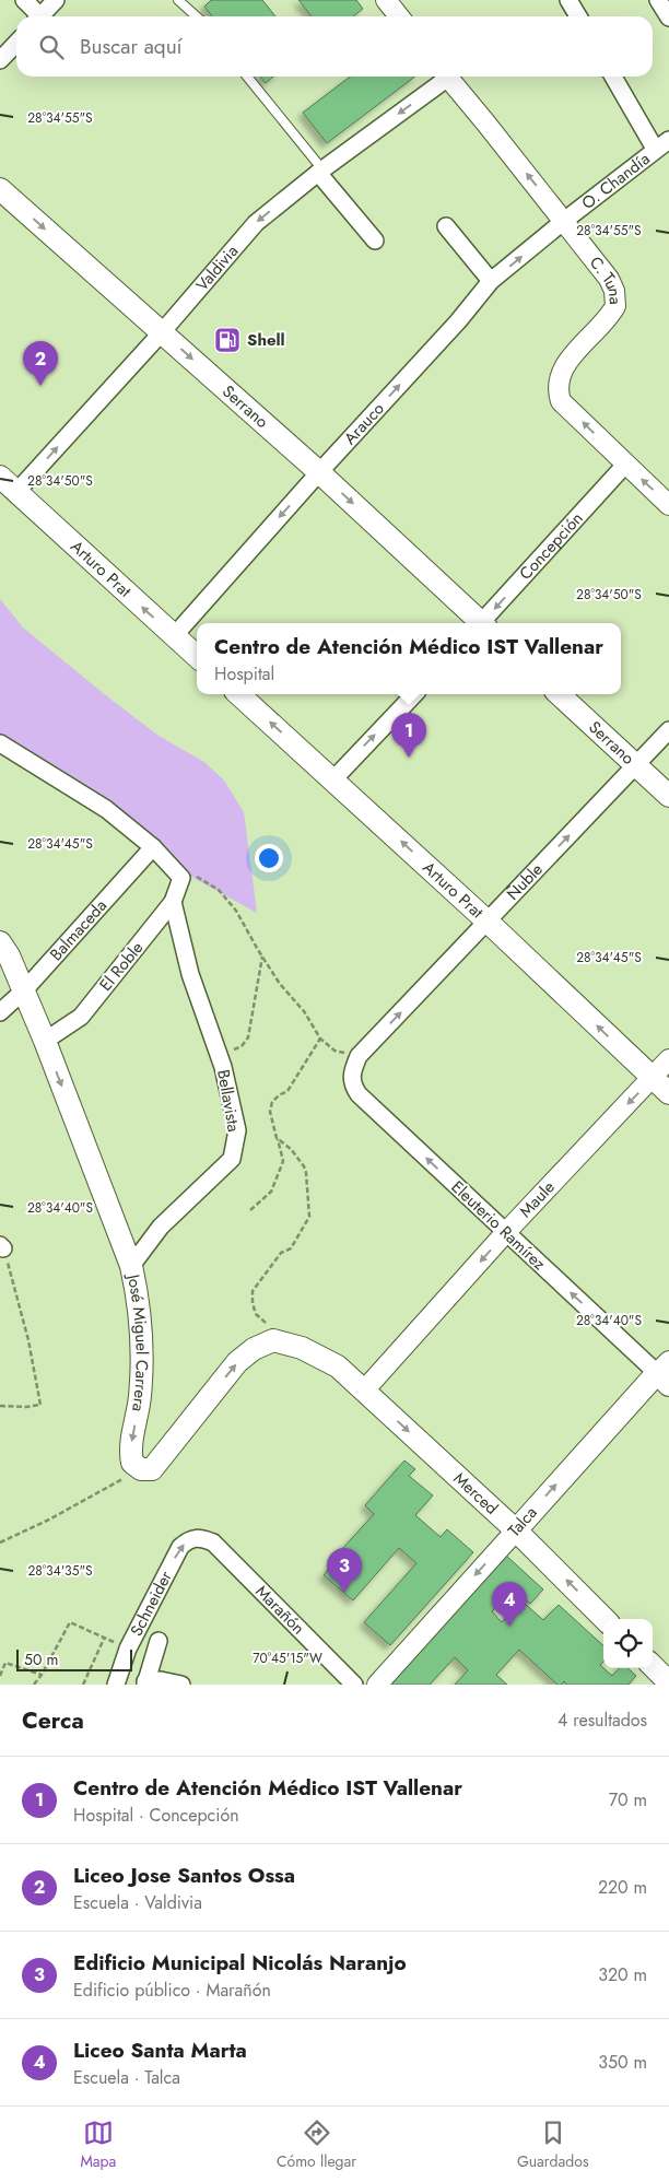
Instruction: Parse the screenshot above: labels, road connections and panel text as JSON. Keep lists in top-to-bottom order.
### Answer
{
  "streets": {
    "main road": [
      "Serrano",
      "Arturo Prat",
      "José Miguel Carrera",
      "Merced",
      "Talca"
    ],
    "street": [
      "O. Chandía",
      "Valdivia",
      "C. Tuna",
      "Arauco",
      "Concepción",
      "Ñuble",
      "Balmaceda",
      "El Roble",
      "Bellavista",
      "Maule",
      "Eleuterio Ramírez",
      "Schneider",
      "Marañón"
    ]
  },
  "crossings": [
    ["O. Chandía", "C. Tuna"],
    ["O. Chandía", "Arauco"],
    ["Valdivia", "Serrano"],
    ["Valdivia", "Arturo Prat"],
    ["C. Tuna", "Arauco"],
    ["C. Tuna", "Concepción"],
    ["Serrano", "Arauco"],
    ["Serrano", "Ñuble"],
    ["Arauco", "Arturo Prat"],
    ["Arturo Prat", "Ñuble"],
    ["Arturo Prat", "Maule"],
    ["Ñuble", "Eleuterio Ramírez"],
    ["Balmaceda", "José Miguel Carrera"],
    ["El Roble", "Bellavista"],
    ["El Roble", "José Miguel Carrera"],
    ["Bellavista", "José Miguel Carrera"],
    ["Maule", "Eleuterio Ramírez"],
    ["Maule", "Merced"],
    ["Eleuterio Ramírez", "Talca"],
    ["Merced", "Talca"],
    ["Schneider", "Marañón"]
  ],
  "one_way": [
    "Serrano",
    "Concepción",
    "Arturo Prat",
    "Ñuble",
    "Maule",
    "Eleuterio Ramírez",
    "José Miguel Carrera",
    "Schneider"
  ],
  "places": {
    "fuel station": ["Shell"]
  },
  "scale_bar": "50 m",
  "page": {
    "search": "Buscar aquí",
    "pins": [
      "2",
      "1",
      "3",
      "4"
    ],
    "popup": ["Centro de Atención Médico IST Vallenar", "Hospital"],
    "scale": "50 m",
    "heading": ["Cerca", "4 resultados"],
    "list": [
      {
        "mark": "1",
        "name": "Centro de Atención Médico IST Vallenar",
        "note": "Hospital · Concepción",
        "value": "70 m"
      },
      {
        "mark": "2",
        "name": "Liceo Jose Santos Ossa",
        "note": "Escuela · Valdivia",
        "value": "220 m"
      },
      {
        "mark": "3",
        "name": "Edificio Municipal Nicolás Naranjo",
        "note": "Edificio público · Marañón",
        "value": "320 m"
      },
      {
        "mark": "4",
        "name": "Liceo Santa Marta",
        "note": "Escuela · Talca",
        "value": "350 m"
      }
    ],
    "nav": ["Mapa", "Cómo llegar", "Guardados"]
  },
  "coordinates": [
    "28°34'55\"S",
    "28°34'50\"S",
    "28°34'45\"S",
    "28°34'40\"S",
    "28°34'35\"S",
    "70°45'15\"W"
  ]
}
